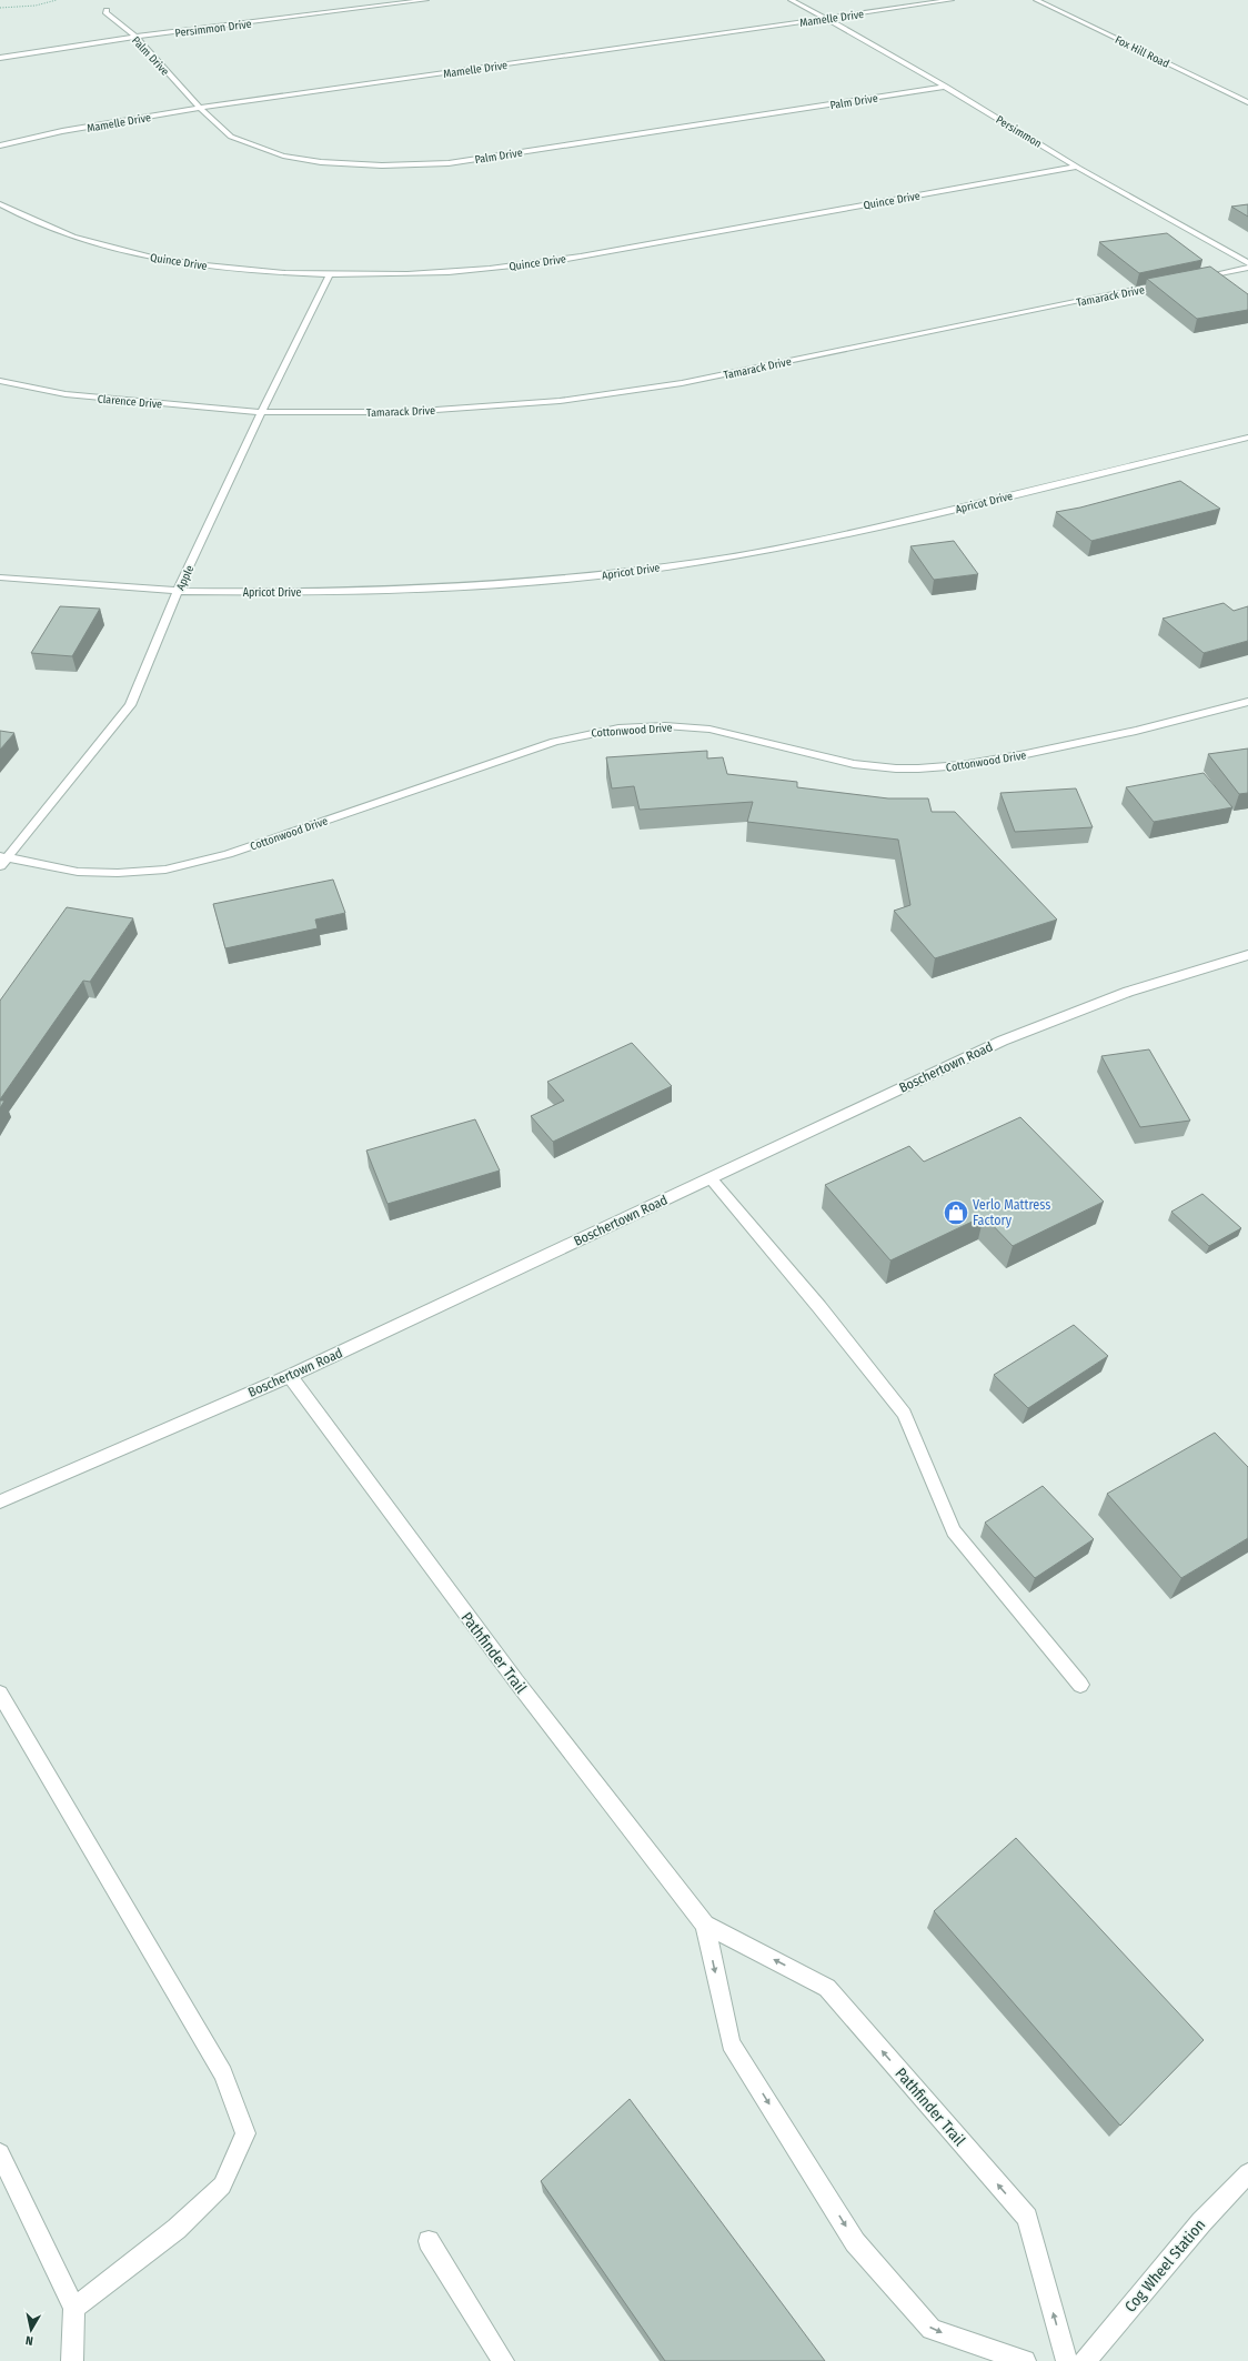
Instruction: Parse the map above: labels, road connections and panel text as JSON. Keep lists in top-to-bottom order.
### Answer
{
  "streets": {
    "street": [
      "Mamelle Drive",
      "Persimmon Drive",
      "Fox Hill Road",
      "Palm Drive",
      "Persimmon",
      "Quince Drive",
      "Tamarack Drive",
      "Clarence Drive",
      "Apricot Drive",
      "Apple",
      "Cottonwood Drive",
      "Boschertown Road",
      "Pathfinder Trail",
      "Cog Wheel Station"
    ]
  },
  "crossings": [
    ["Mamelle Drive", "Palm Drive"],
    ["Mamelle Drive", "Persimmon"],
    ["Persimmon Drive", "Palm Drive"],
    ["Palm Drive", "Persimmon"],
    ["Persimmon", "Quince Drive"],
    ["Quince Drive", "Apple"],
    ["Tamarack Drive", "Clarence Drive"],
    ["Tamarack Drive", "Apple"],
    ["Clarence Drive", "Apple"],
    ["Apricot Drive", "Apple"],
    ["Apple", "Cottonwood Drive"],
    ["Boschertown Road", "Pathfinder Trail"]
  ],
  "places": {
    "shop": ["Verlo Mattress Factory"]
  },
  "north": "bottom"
}
